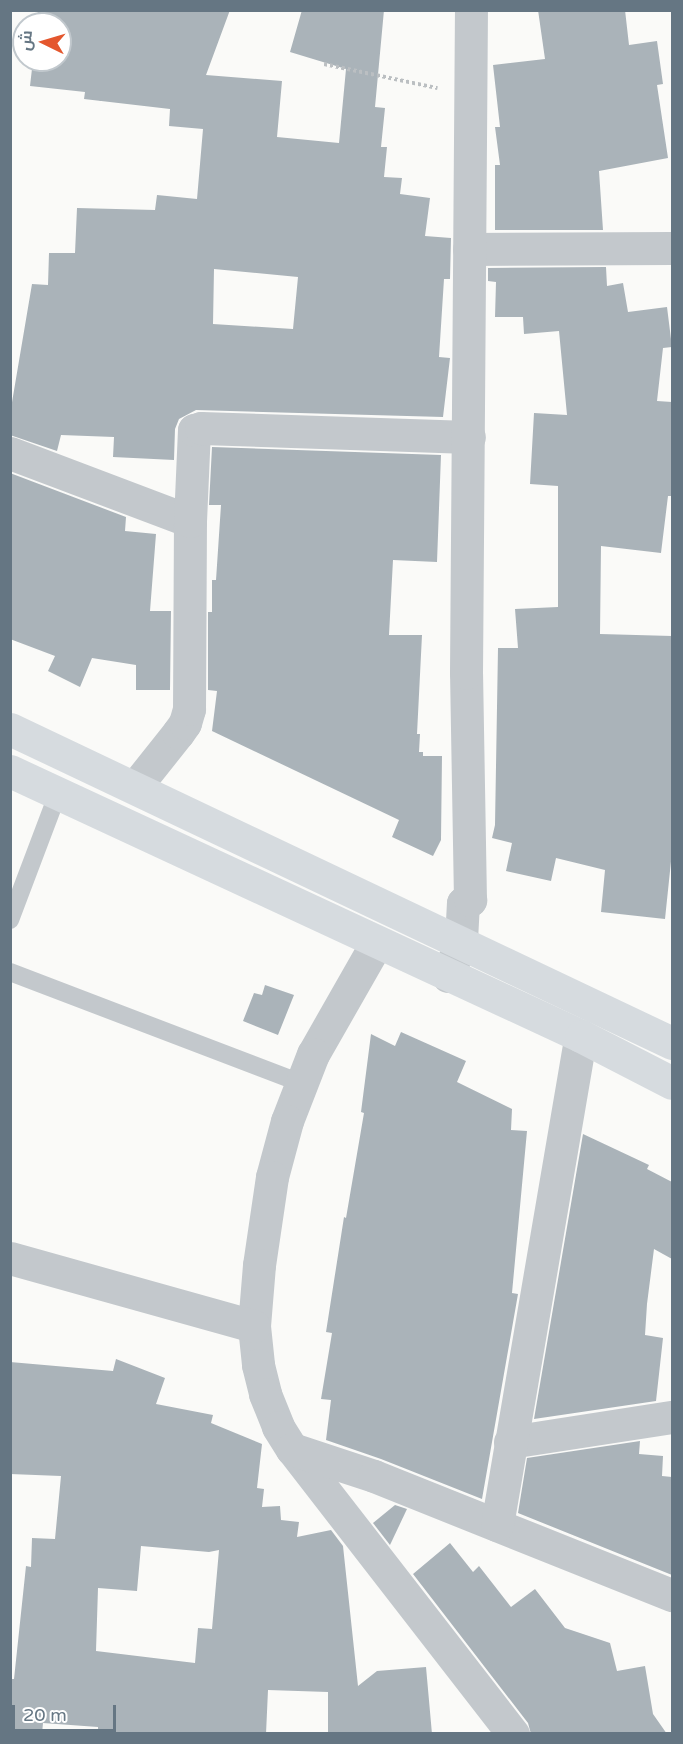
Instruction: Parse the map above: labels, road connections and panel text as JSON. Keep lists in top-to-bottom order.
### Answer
{
  "scale_bar": "20 m",
  "north": "left"
}
